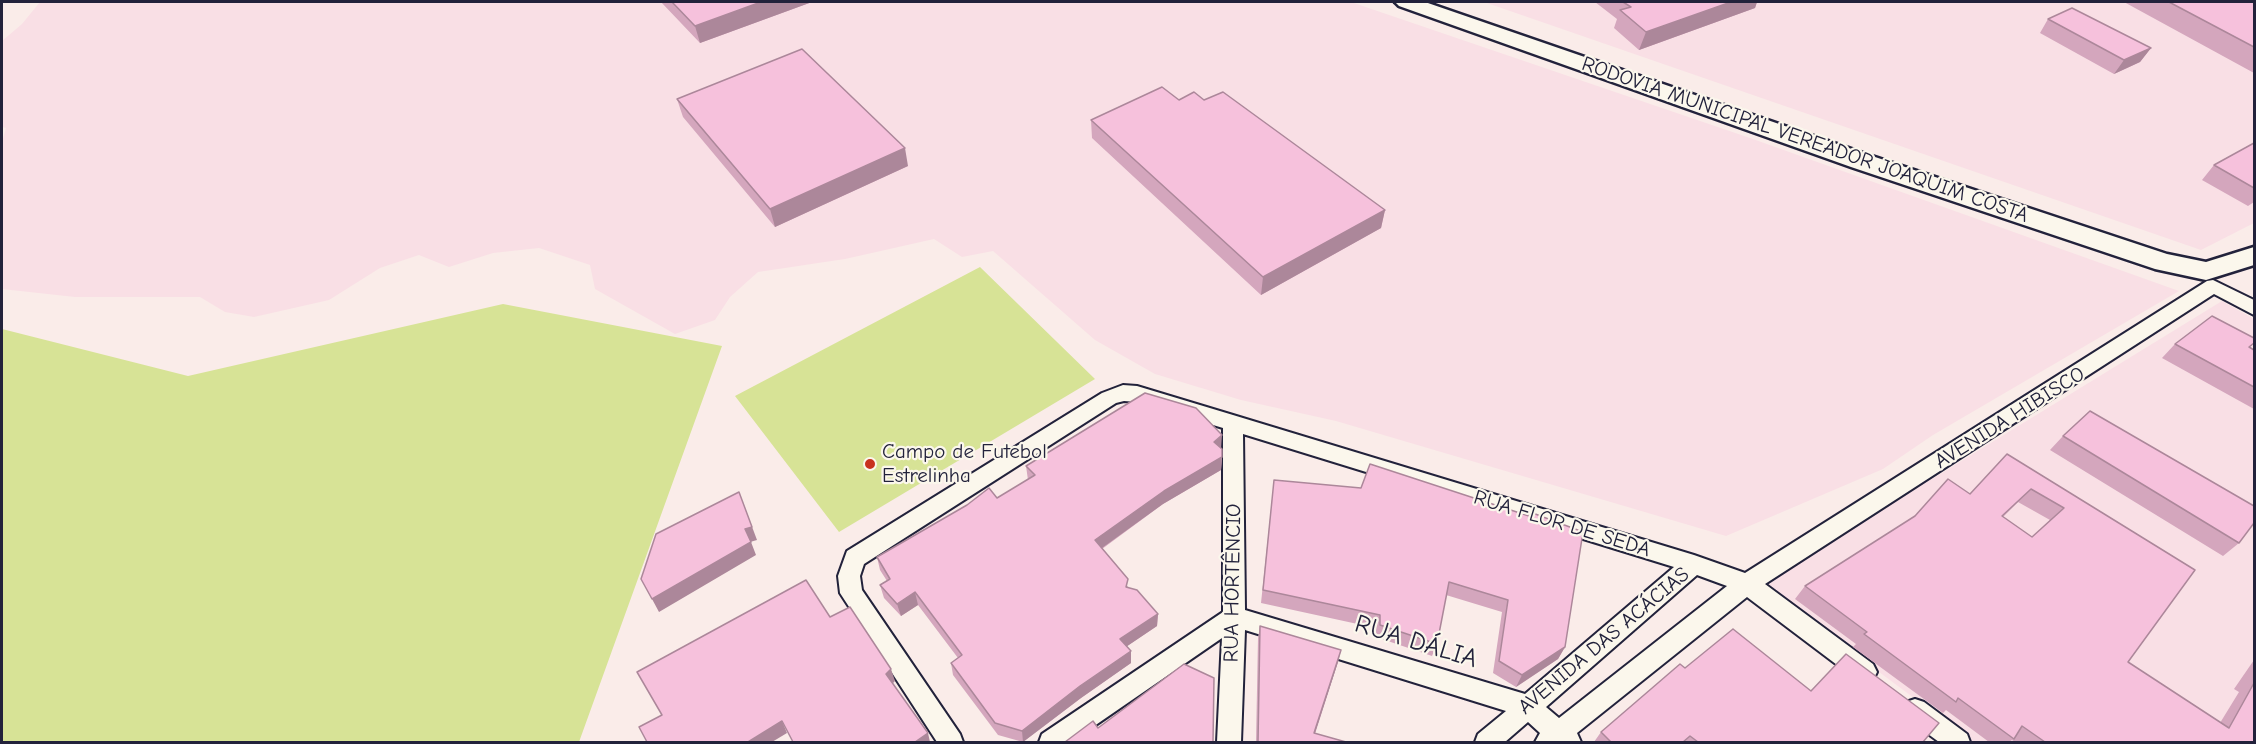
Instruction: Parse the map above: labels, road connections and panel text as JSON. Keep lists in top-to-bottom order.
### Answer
{
  "streets": {
    "main road": ["RODOVIA MUNICIPAL VEREADOR JOAQUIM COSTA", "AVENIDA HIBISCO"],
    "street": [
      "RUA FLOR DE SEDA",
      "RUA HORTÊNCIO",
      "AVENIDA DAS ACÁCIAS",
      "RUA DÁLIA"
    ]
  },
  "crossings": [
    ["RODOVIA MUNICIPAL VEREADOR JOAQUIM COSTA", "AVENIDA HIBISCO"],
    ["AVENIDA HIBISCO", "RUA FLOR DE SEDA"],
    ["AVENIDA HIBISCO", "AVENIDA DAS ACÁCIAS"],
    ["RUA FLOR DE SEDA", "RUA HORTÊNCIO"],
    ["RUA FLOR DE SEDA", "AVENIDA DAS ACÁCIAS"],
    ["RUA HORTÊNCIO", "RUA DÁLIA"],
    ["AVENIDA DAS ACÁCIAS", "RUA DÁLIA"]
  ],
  "places": ["Campo de Futebol Estrelinha"]
}
